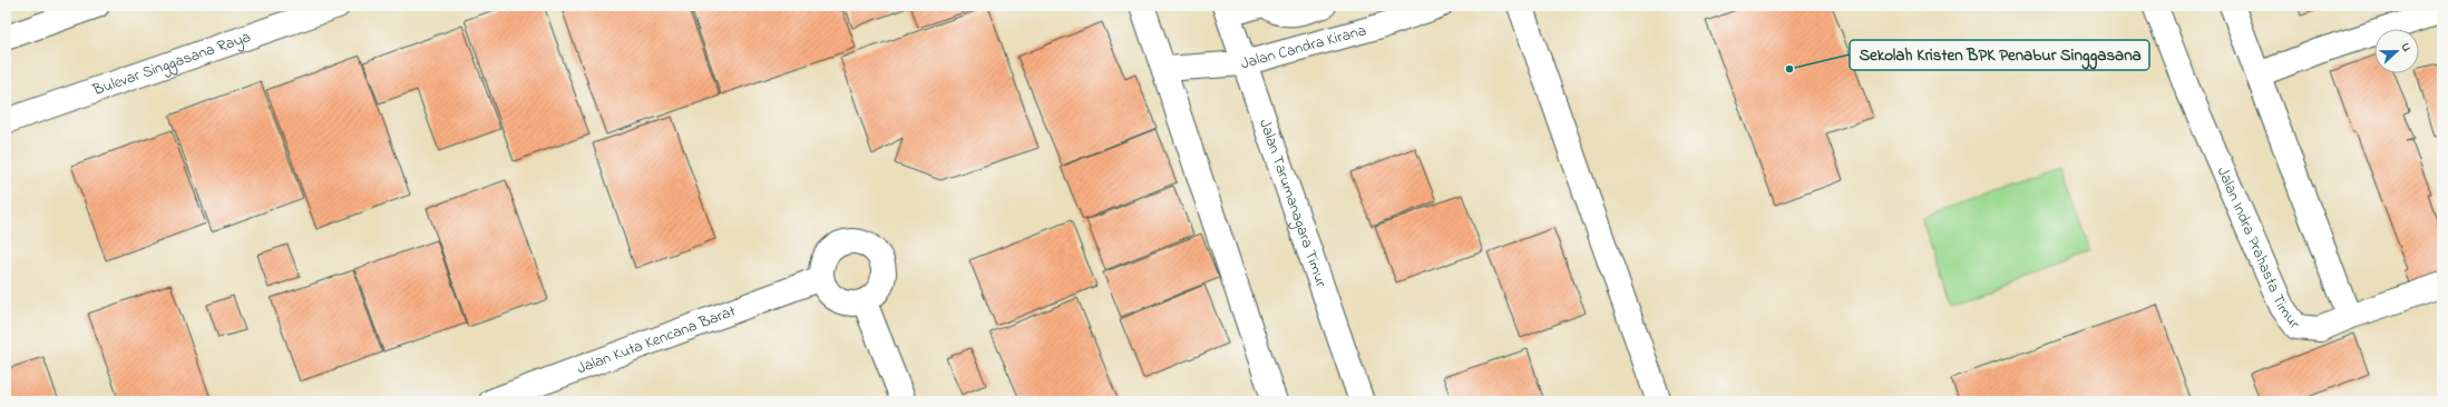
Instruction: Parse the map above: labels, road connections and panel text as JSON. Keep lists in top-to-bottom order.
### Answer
{
  "streets": {
    "street": [
      "Jalan Candra Kirana",
      "Bulevar Singgasana Raya",
      "Jalan Tarumanagara Timur",
      "Jalan Indra Prahasta Timur",
      "Jalan Kuta Kencana Barat"
    ]
  },
  "crossings": [
    ["Jalan Candra Kirana", "Jalan Tarumanagara Timur"]
  ],
  "places": ["Sekolah Kristen BPK Penabur Singgasana"],
  "north": "right"
}
